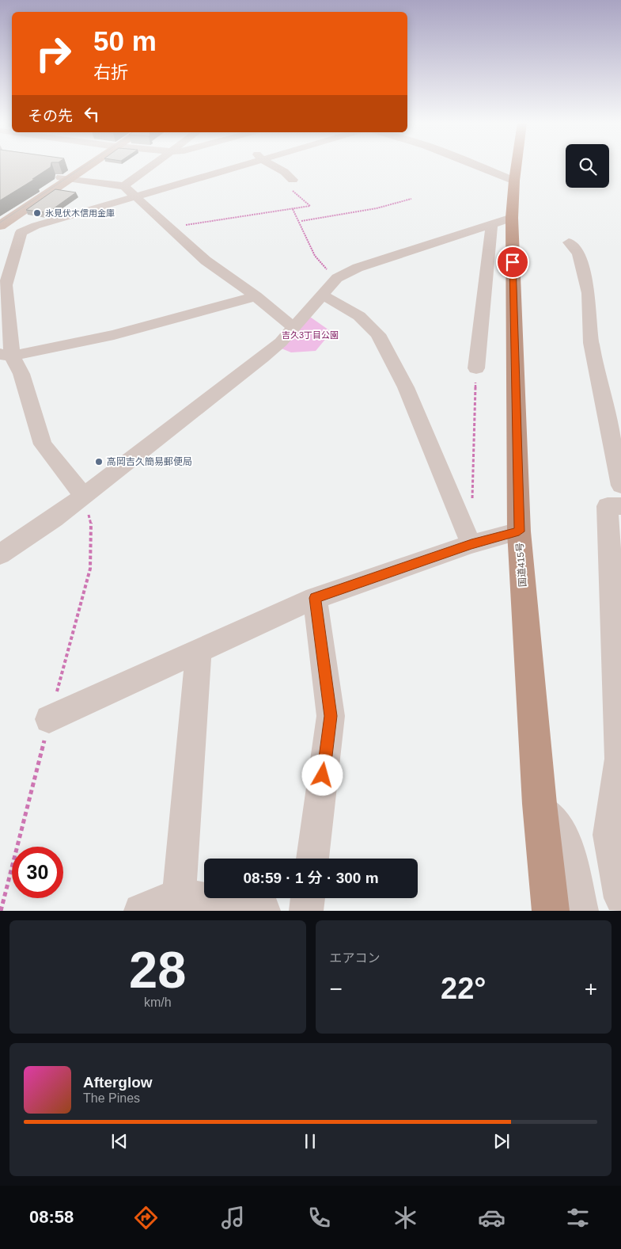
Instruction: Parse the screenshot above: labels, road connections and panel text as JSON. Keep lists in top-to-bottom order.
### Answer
{
  "streets": {
    "highway": ["国道415号"]
  },
  "parks": ["吉久3丁目公園"],
  "places": ["氷見伏木信用金庫", "高岡吉久簡易郵便局"],
  "page": {
    "turn": ["50 m", "右折"],
    "then": "その先",
    "limit": "30",
    "trip": "08:59 · 1 分 · 300 m",
    "tile": [
      ["28", "km/h"],
      "エアコン"
    ],
    "heat": ["−", "22°", "+"],
    "song": ["Afterglow", "The Pines"],
    "tabs": "08:58"
  }
}
